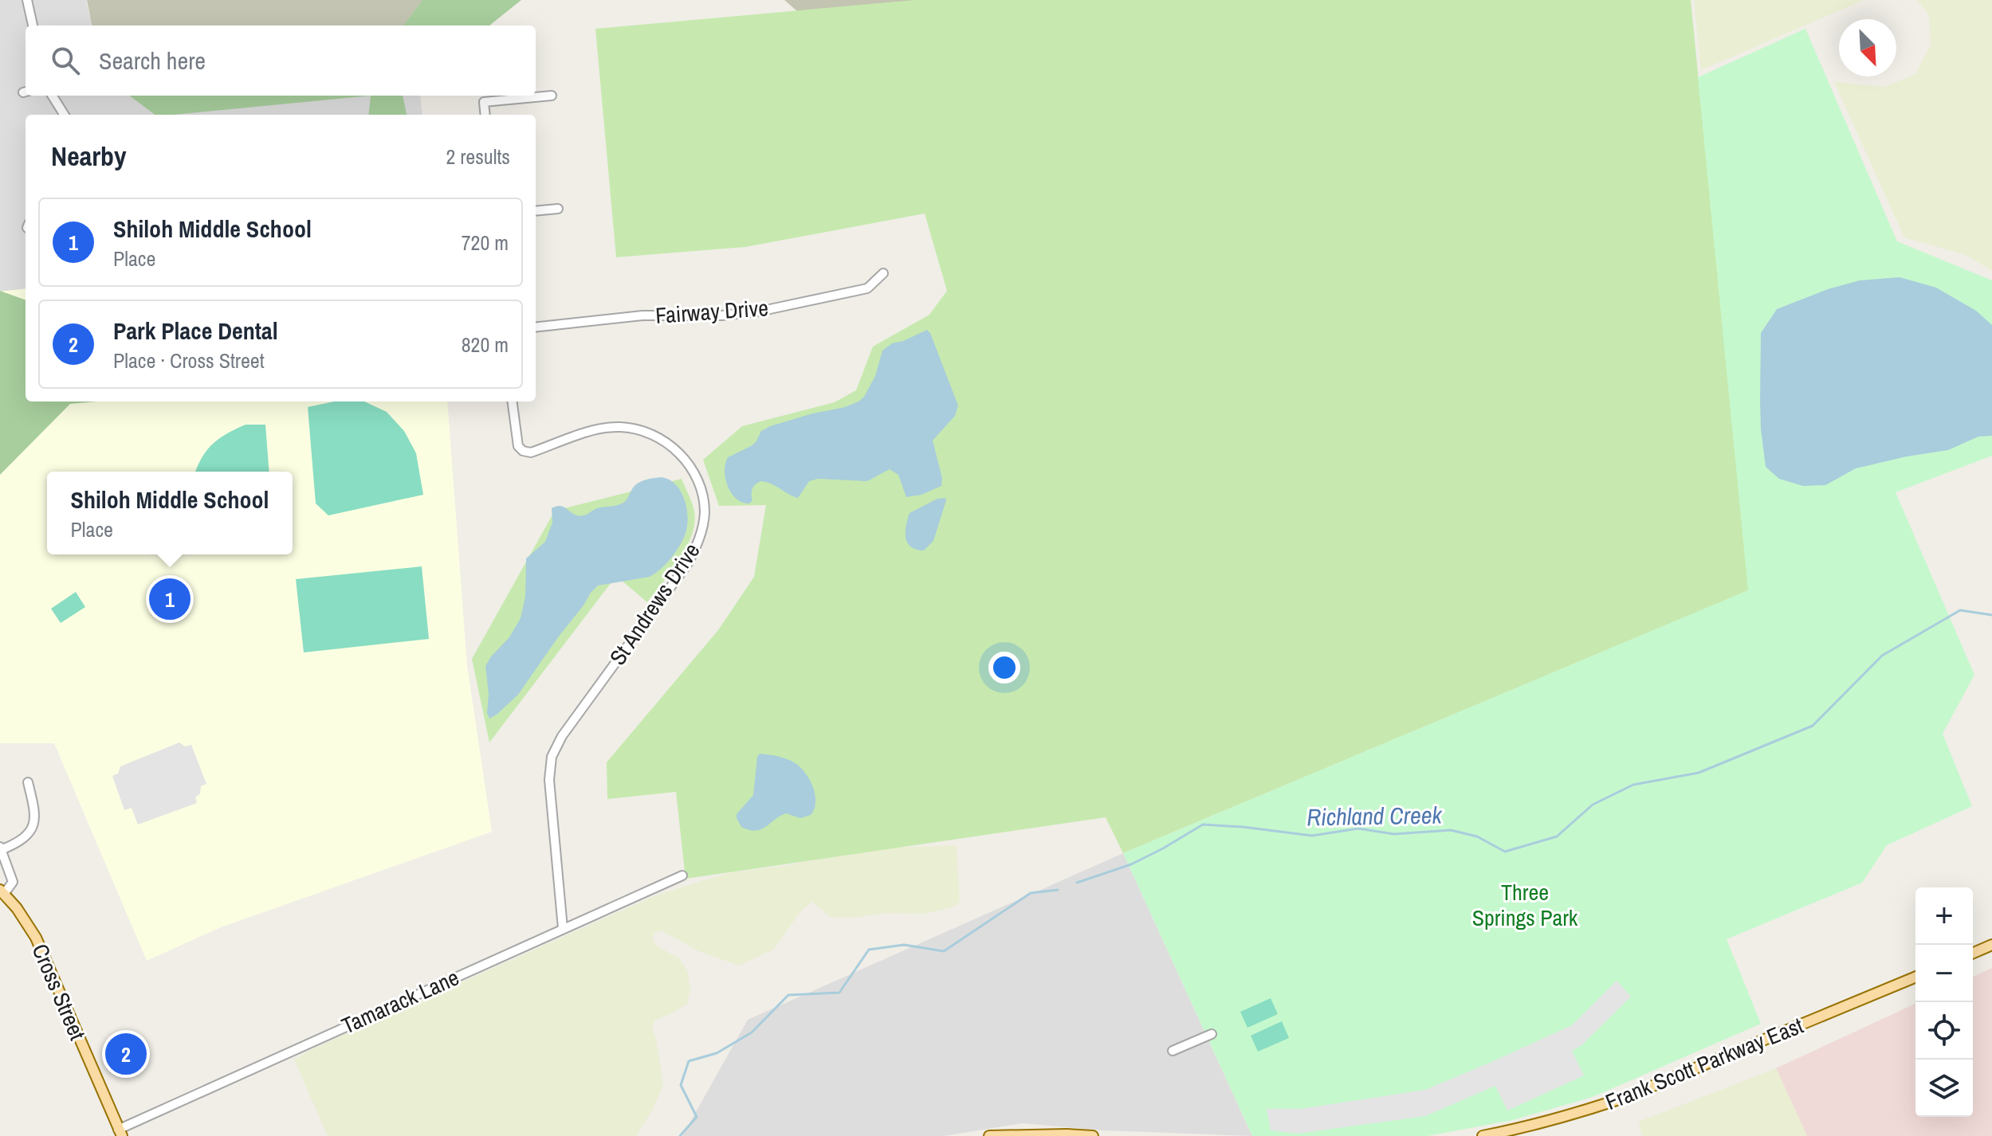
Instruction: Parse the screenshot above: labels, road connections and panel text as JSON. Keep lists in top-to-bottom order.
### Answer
{
  "streets": {
    "main road": ["Cross Street", "Frank Scott Parkway East"],
    "street": ["Fairway Drive", "St Andrews Drive", "Tamarack Lane"]
  },
  "crossings": [
    ["St Andrews Drive", "Tamarack Lane"],
    ["Cross Street", "Tamarack Lane"]
  ],
  "water": ["Richland Creek"],
  "parks": ["Three Springs Park"],
  "north": "bottom right",
  "page": {
    "search": "Search here",
    "heading": ["Nearby", "2 results"],
    "list": [
      {
        "mark": "1",
        "name": "Shiloh Middle School",
        "note": "Place",
        "value": "720 m"
      },
      {
        "mark": "2",
        "name": "Park Place Dental",
        "note": "Place · Cross Street",
        "value": "820 m"
      }
    ],
    "popup": ["Shiloh Middle School", "Place"],
    "pins": ["1", "2"],
    "map_buttons": ["+", "−"]
  }
}
